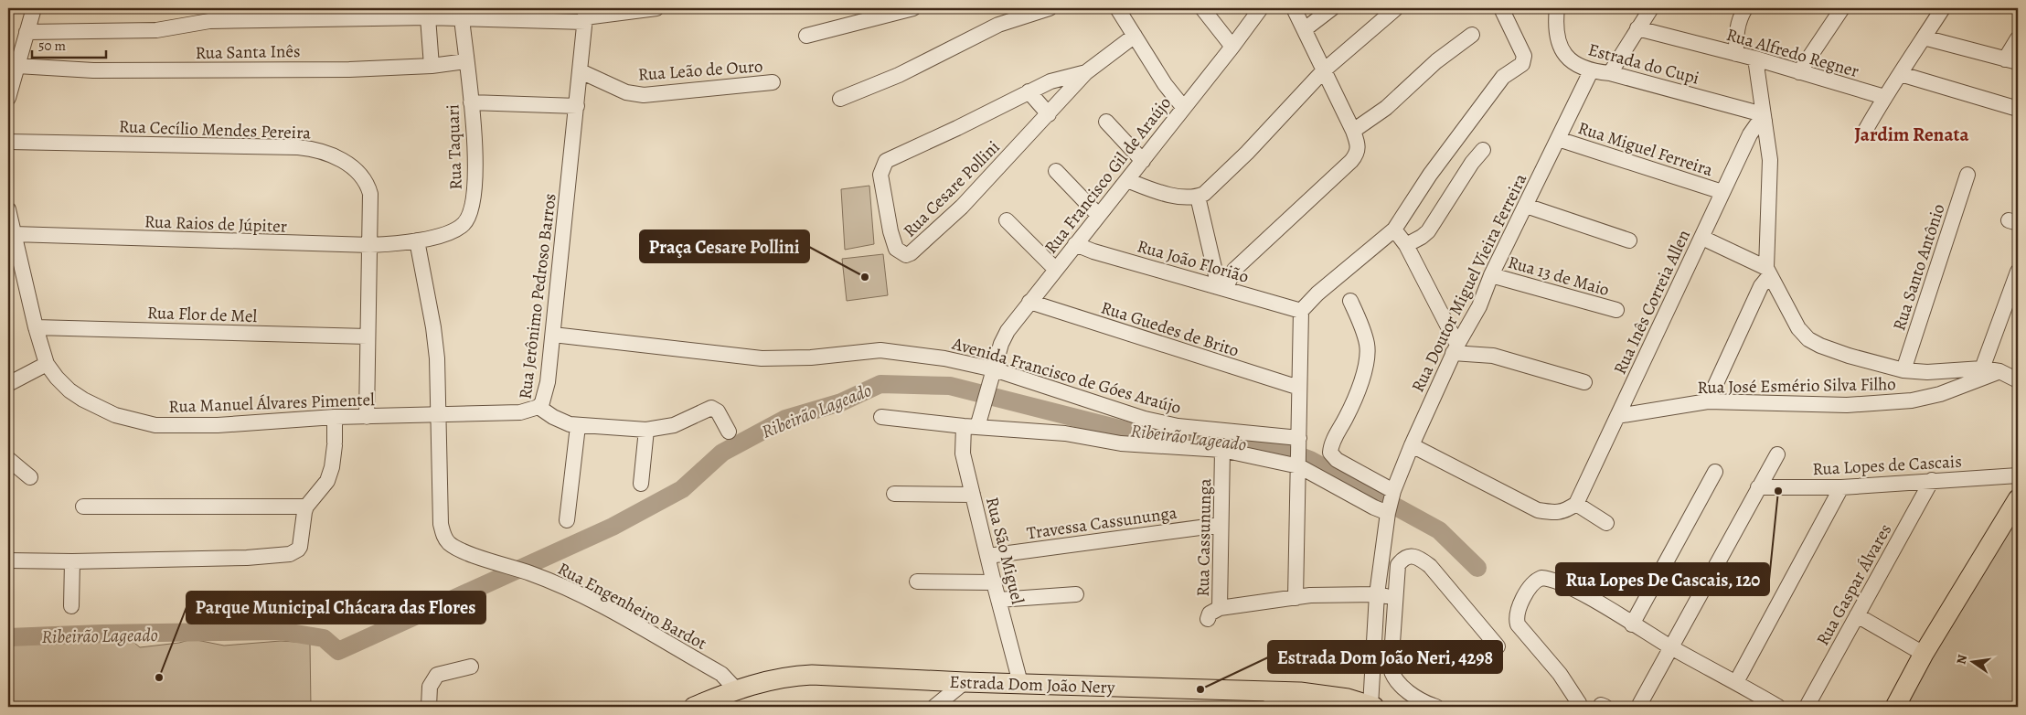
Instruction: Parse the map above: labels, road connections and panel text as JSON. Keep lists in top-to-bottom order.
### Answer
{
  "streets": {
    "main road": ["Estrada Dom João Nery"],
    "street": [
      "Rua Santa Inês",
      "Rua Alfredo Regner",
      "Estrada do Cupi",
      "Rua Leão de Ouro",
      "Rua Cecílio Mendes Pereira",
      "Rua Taquari",
      "Rua Miguel Ferreira",
      "Rua Francisco Gil de Araújo",
      "Rua Cesare Pollini",
      "Rua Raios de Júpiter",
      "Rua João Florião",
      "Rua Santo Antônio",
      "Rua 13 de Maio",
      "Rua Doutor Miguel Vieira Ferreira",
      "Rua Jerônimo Pedroso Barros",
      "Rua Inês Correia Allen",
      "Rua Flor de Mel",
      "Rua Guedes de Brito",
      "Avenida Francisco de Góes Araújo",
      "Rua José Esmério Silva Filho",
      "Rua Manuel Álvares Pimentel",
      "Rua Lopes de Cascais",
      "Travessa Cassununga",
      "Rua Cassununga",
      "Rua São Miguel",
      "Rua Gaspar Álvares",
      "Rua Engenheiro Bardot"
    ]
  },
  "crossings": [
    ["Rua Santa Inês", "Rua Taquari"],
    ["Estrada do Cupi", "Rua Doutor Miguel Vieira Ferreira"],
    ["Estrada do Cupi", "Rua Inês Correia Allen"],
    ["Rua Leão de Ouro", "Rua Jerônimo Pedroso Barros"],
    ["Rua Cecílio Mendes Pereira", "Rua Raios de Júpiter"],
    ["Rua Cecílio Mendes Pereira", "Rua Flor de Mel"],
    ["Rua Cecílio Mendes Pereira", "Rua Manuel Álvares Pimentel"],
    ["Rua Taquari", "Rua Raios de Júpiter"],
    ["Rua Taquari", "Rua Engenheiro Bardot"],
    ["Rua Miguel Ferreira", "Rua Doutor Miguel Vieira Ferreira"],
    ["Rua Miguel Ferreira", "Rua Inês Correia Allen"],
    ["Rua Francisco Gil de Araújo", "Rua João Florião"],
    ["Rua Francisco Gil de Araújo", "Rua Guedes de Brito"],
    ["Rua Francisco Gil de Araújo", "Avenida Francisco de Góes Araújo"],
    ["Rua Francisco Gil de Araújo", "Rua São Miguel"],
    ["Rua Raios de Júpiter", "Rua Manuel Álvares Pimentel"],
    ["Rua Raios de Júpiter", "Rua Engenheiro Bardot"],
    ["Rua 13 de Maio", "Rua Doutor Miguel Vieira Ferreira"],
    ["Rua Doutor Miguel Vieira Ferreira", "Estrada Dom João Nery"],
    ["Rua Jerônimo Pedroso Barros", "Avenida Francisco de Góes Araújo"],
    ["Rua Jerônimo Pedroso Barros", "Rua Manuel Álvares Pimentel"],
    ["Rua Inês Correia Allen", "Rua José Esmério Silva Filho"],
    ["Rua Flor de Mel", "Rua Manuel Álvares Pimentel"],
    ["Rua Manuel Álvares Pimentel", "Rua Engenheiro Bardot"],
    ["Rua Lopes de Cascais", "Rua Gaspar Álvares"],
    ["Travessa Cassununga", "Rua Cassununga"],
    ["Travessa Cassununga", "Rua São Miguel"],
    ["Rua São Miguel", "Estrada Dom João Nery"],
    ["Rua Engenheiro Bardot", "Estrada Dom João Nery"]
  ],
  "districts": ["Jardim Renata"],
  "water": ["Ribeirão Lageado"],
  "places": [
    "Praça Cesare Pollini",
    "Rua Lopes De Cascais, 120",
    "Parque Municipal Chácara das Flores",
    "Estrada Dom João Neri, 4298"
  ],
  "scale_bar": "50 m",
  "north": "left"
}
